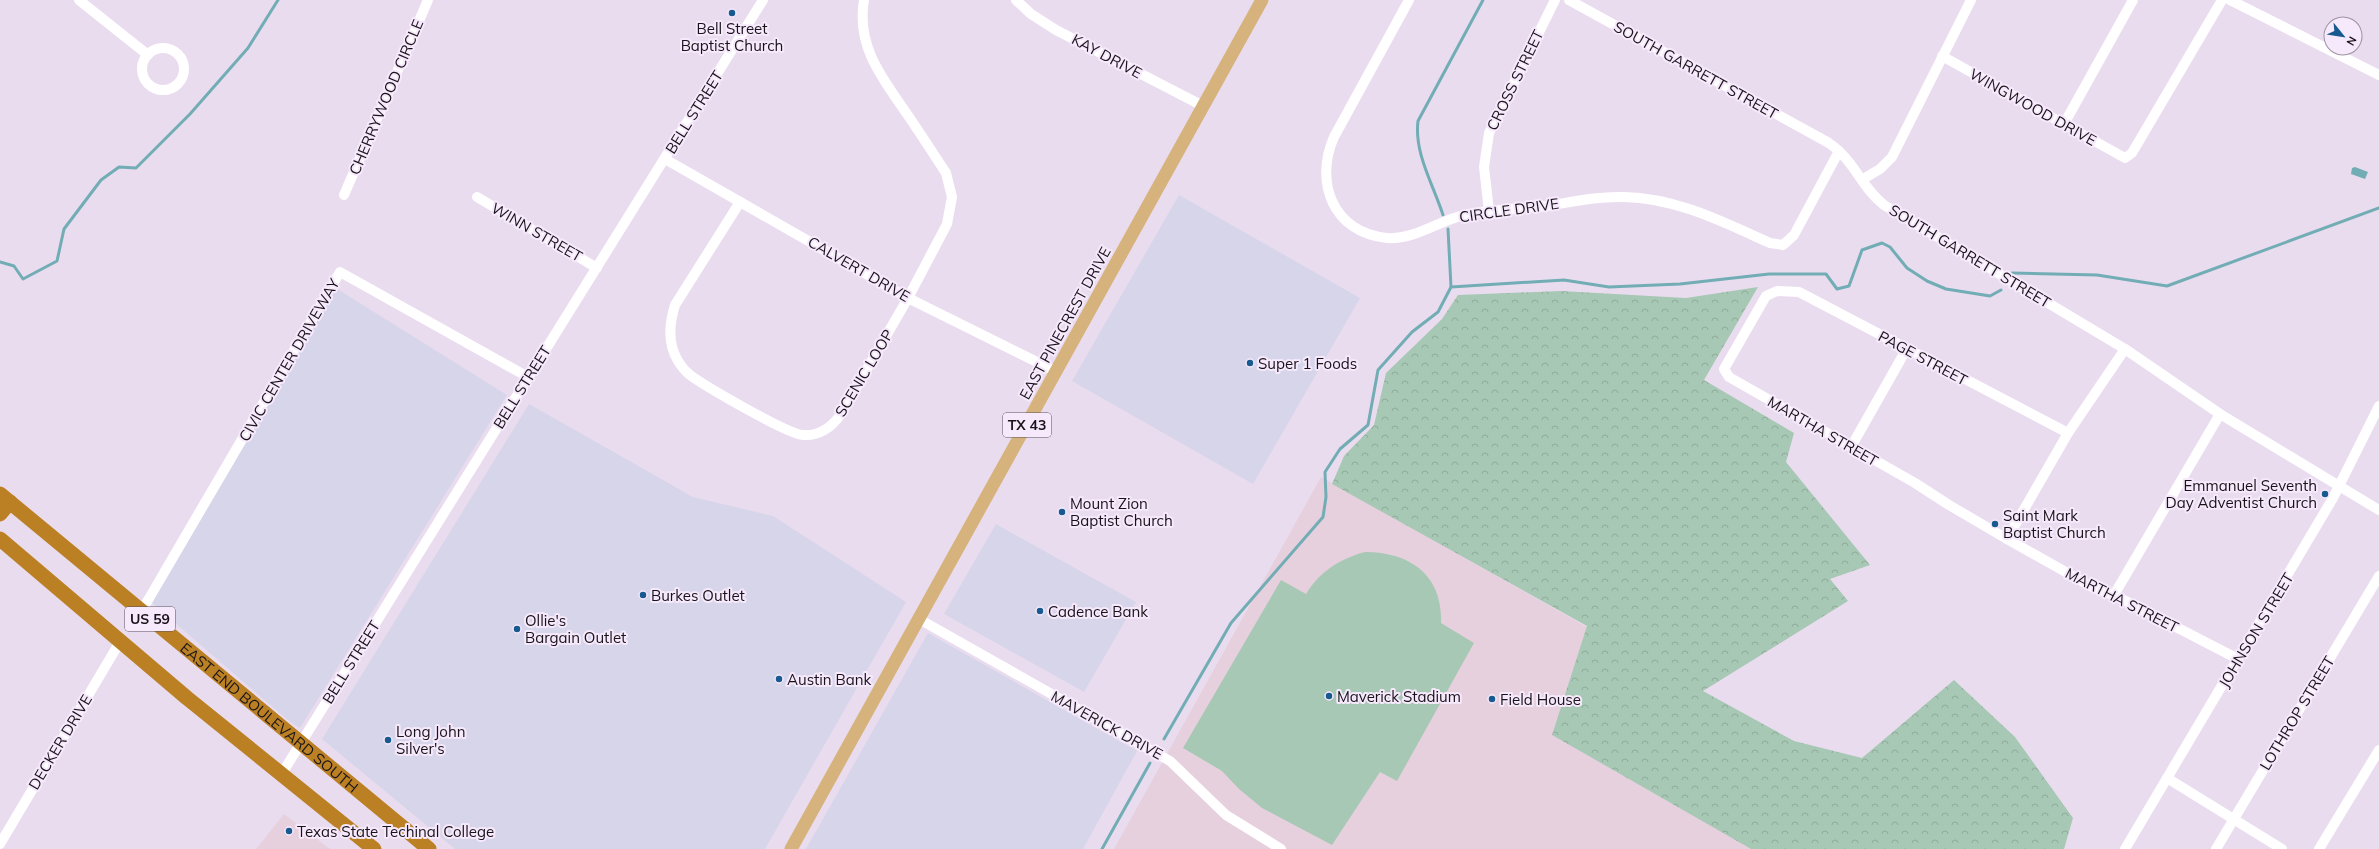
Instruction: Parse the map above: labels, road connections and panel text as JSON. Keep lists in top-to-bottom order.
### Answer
{
  "streets": {
    "highway": ["US 59", "EAST END BOULEVARD SOUTH"],
    "main road": ["EAST PINECREST DRIVE", "TX 43"],
    "street": [
      "KAY DRIVE",
      "SOUTH GARRETT STREET",
      "CROSS STREET",
      "CHERRYWOOD CIRCLE",
      "WINGWOOD DRIVE",
      "BELL STREET",
      "CIRCLE DRIVE",
      "WINN STREET",
      "CALVERT DRIVE",
      "PAGE STREET",
      "CIVIC CENTER DRIVEWAY",
      "SCENIC LOOP",
      "MARTHA STREET",
      "JOHNSON STREET",
      "LOTHROP STREET",
      "MAVERICK DRIVE",
      "DECKER DRIVE"
    ]
  },
  "crossings": [
    ["KAY DRIVE", "EAST PINECREST DRIVE"],
    ["SOUTH GARRETT STREET", "CIRCLE DRIVE"],
    ["SOUTH GARRETT STREET", "JOHNSON STREET"],
    ["CROSS STREET", "CIRCLE DRIVE"],
    ["BELL STREET", "WINN STREET"],
    ["BELL STREET", "CALVERT DRIVE"],
    ["BELL STREET", "CIVIC CENTER DRIVEWAY"],
    ["BELL STREET", "US 59"],
    ["BELL STREET", "EAST END BOULEVARD SOUTH"],
    ["CALVERT DRIVE", "EAST PINECREST DRIVE"],
    ["CALVERT DRIVE", "SCENIC LOOP"],
    ["EAST PINECREST DRIVE", "MAVERICK DRIVE"],
    ["PAGE STREET", "MARTHA STREET"],
    ["CIVIC CENTER DRIVEWAY", "EAST END BOULEVARD SOUTH"],
    ["MARTHA STREET", "JOHNSON STREET"],
    ["US 59", "DECKER DRIVE"]
  ],
  "places": [
    "Bell Street Baptist Church",
    "Super 1 Foods",
    "Emmanuel Seventh Day Adventist Church",
    "Mount Zion Baptist Church",
    "Saint Mark Baptist Church",
    "Burkes Outlet",
    "Cadence Bank",
    "Ollie's Bargain Outlet",
    "Austin Bank",
    "Maverick Stadium",
    "Field House",
    "Long John Silver's",
    "Texas State Techinal College"
  ],
  "north": "bottom right"
}
